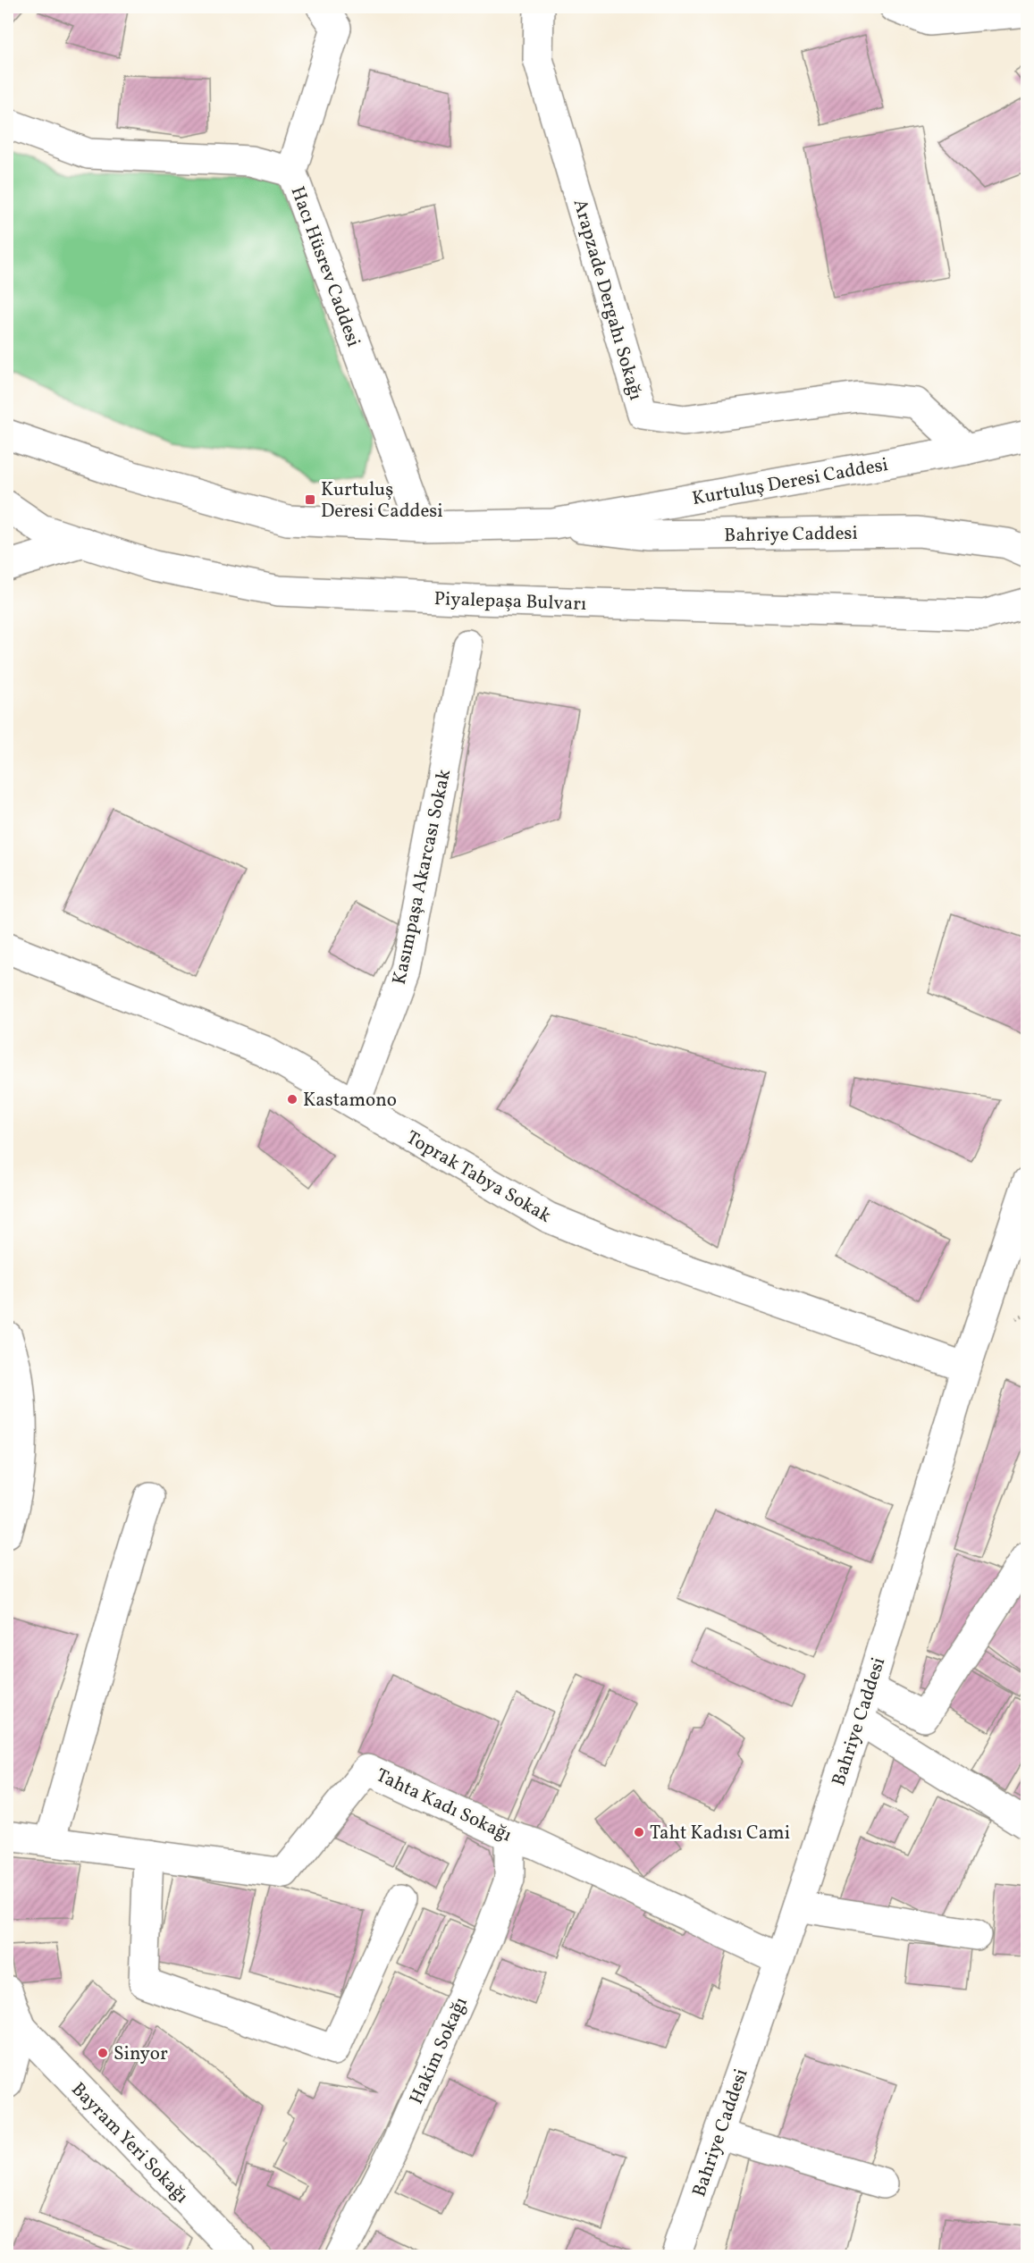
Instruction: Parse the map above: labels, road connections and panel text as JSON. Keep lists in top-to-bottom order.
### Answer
{
  "streets": {
    "street": [
      "Hacı Hüsrev Caddesi",
      "Arapzade Dergahı Sokağı",
      "Kurtuluş Deresi Caddesi",
      "Bahriye Caddesi",
      "Piyalepaşa Bulvarı",
      "Kasımpaşa Akarcası Sokak",
      "Toprak Tabya Sokak",
      "Tahta Kadı Sokağı",
      "Hakim Sokağı",
      "Bayram Yeri Sokağı"
    ]
  },
  "crossings": [
    ["Arapzade Dergahı Sokağı", "Kurtuluş Deresi Caddesi"],
    ["Kurtuluş Deresi Caddesi", "Bahriye Caddesi"],
    ["Bahriye Caddesi", "Toprak Tabya Sokak"],
    ["Bahriye Caddesi", "Tahta Kadı Sokağı"],
    ["Kasımpaşa Akarcası Sokak", "Toprak Tabya Sokak"],
    ["Tahta Kadı Sokağı", "Hakim Sokağı"]
  ],
  "places": {
    "transit": ["Kurtuluş Deresi Caddesi"],
    "other": ["Kastamono", "Taht Kadısı Cami", "Sinyor"]
  }
}
